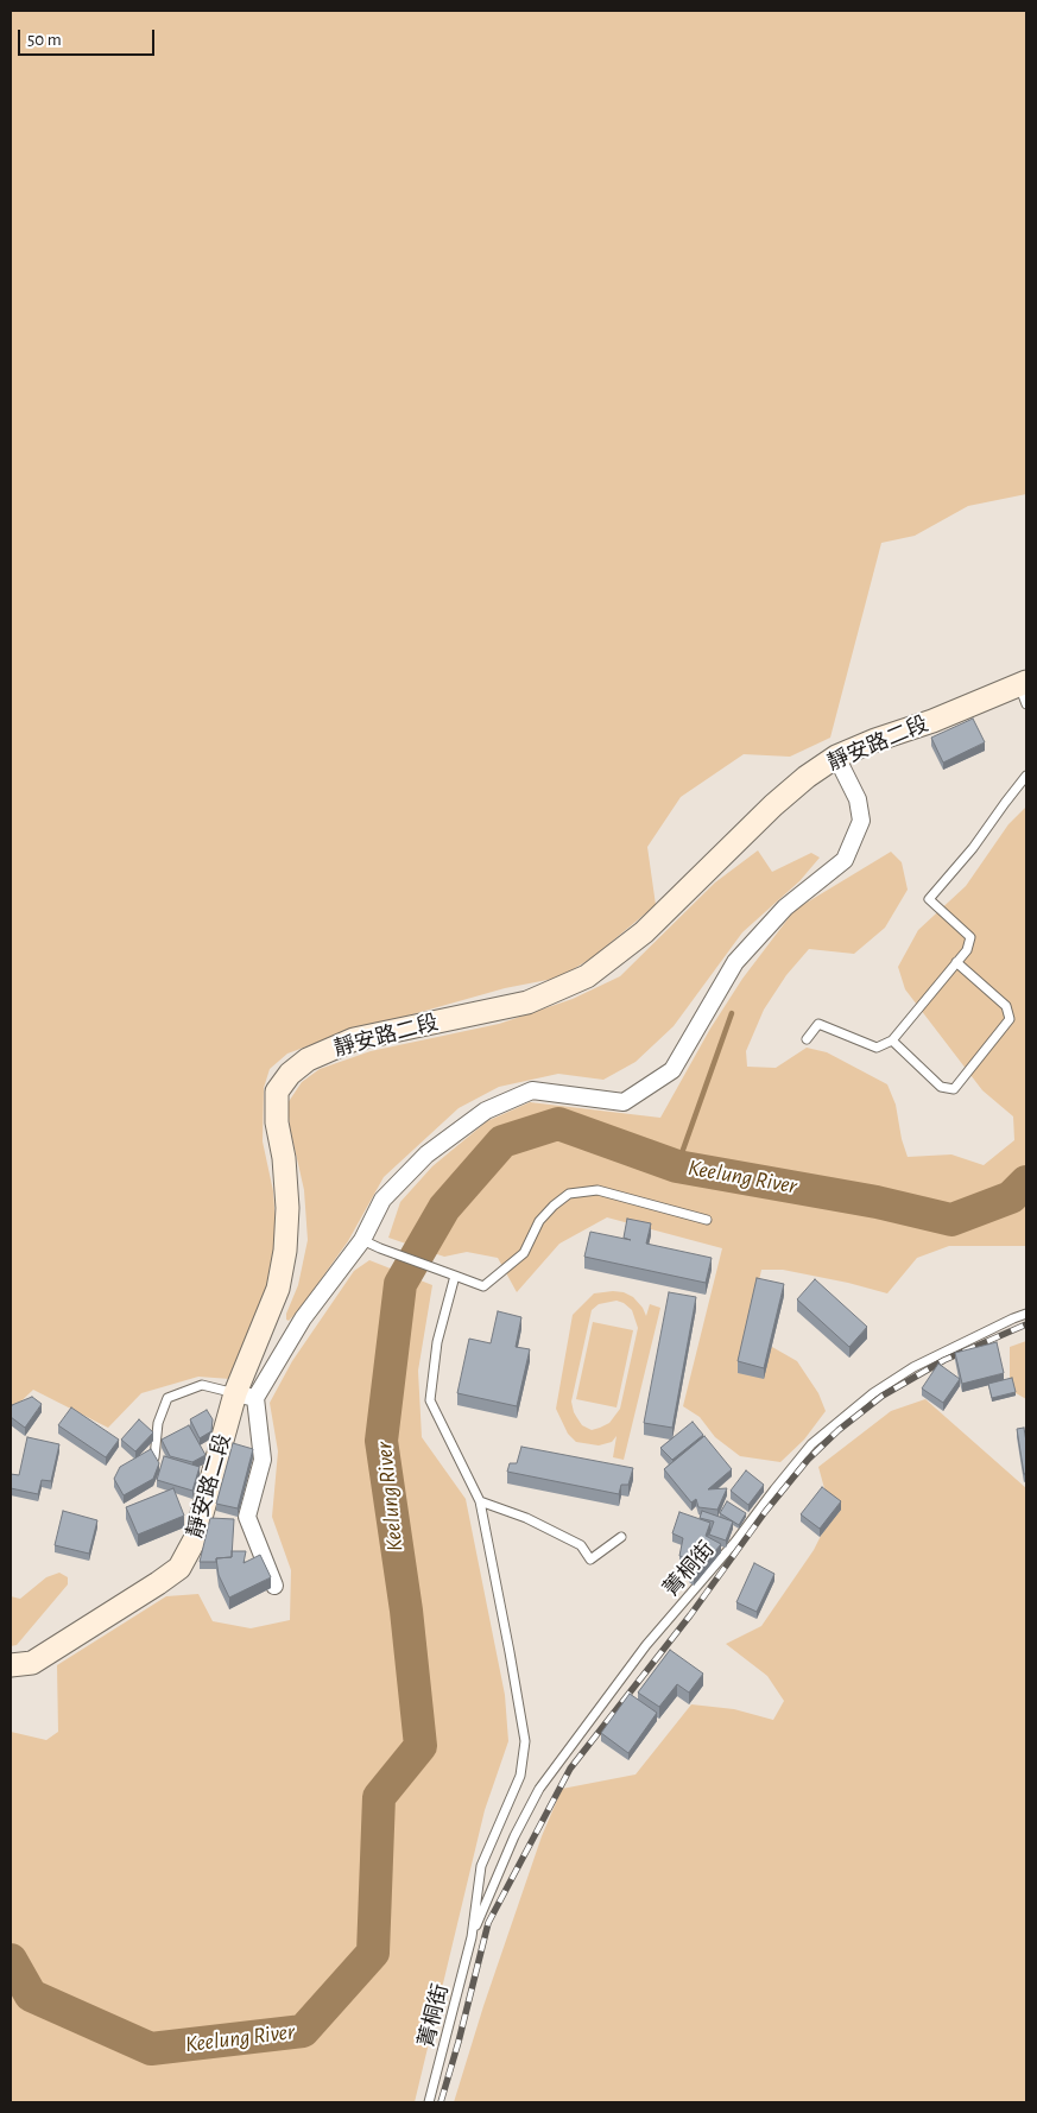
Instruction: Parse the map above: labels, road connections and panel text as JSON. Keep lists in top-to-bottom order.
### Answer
{
  "streets": {
    "main road": ["靜安路二段"],
    "lane": ["菁桐街"]
  },
  "water": ["Keelung River"],
  "scale_bar": "50 m"
}
